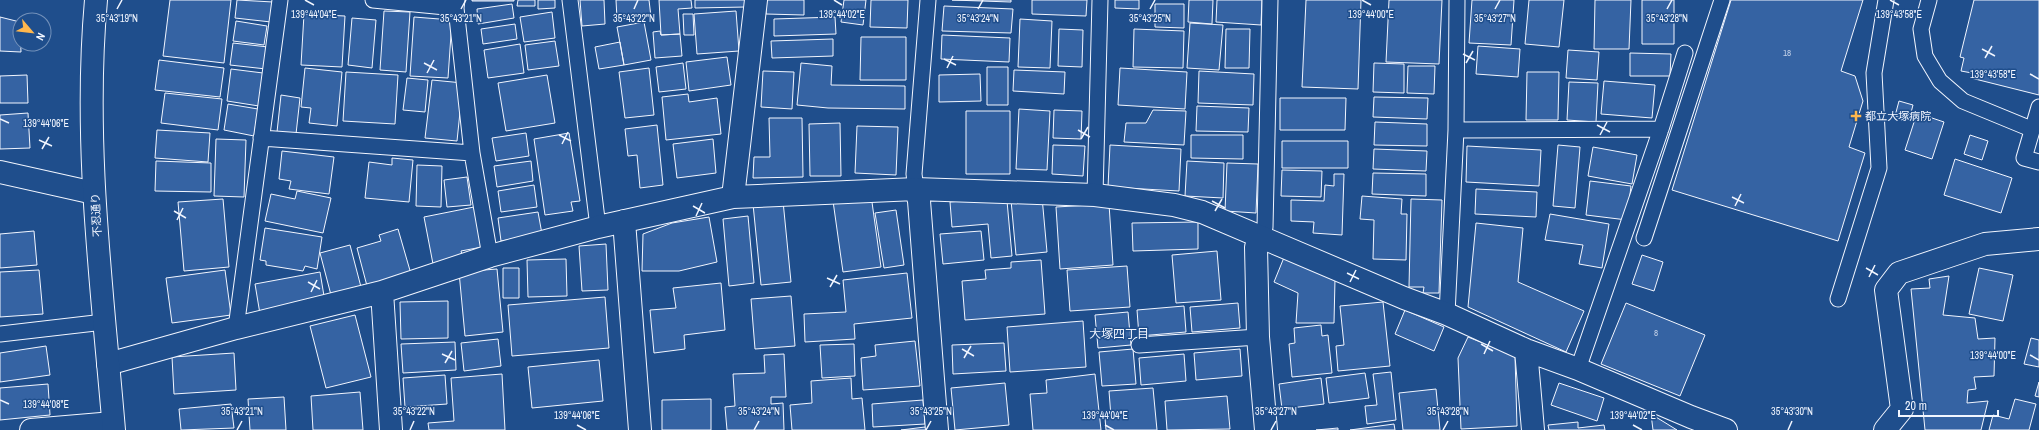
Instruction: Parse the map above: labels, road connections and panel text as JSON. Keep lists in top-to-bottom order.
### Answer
{
  "streets": {
    "street": ["不忍通り"]
  },
  "districts": ["大塚四丁目"],
  "places": {
    "health": ["都立大塚病院"]
  },
  "house_numbers": ["18", "8"],
  "scale_bar": "20 m",
  "north": "bottom right",
  "coordinates": [
    "139°44'02\"E",
    "139°44'00\"E",
    "139°44'04\"E",
    "139°43'58\"E",
    "35°43'19\"N",
    "35°43'21\"N",
    "35°43'22\"N",
    "35°43'24\"N",
    "35°43'25\"N",
    "35°43'27\"N",
    "35°43'28\"N",
    "139°44'06\"E",
    "139°44'08\"E",
    "35°43'30\"N"
  ]
}
